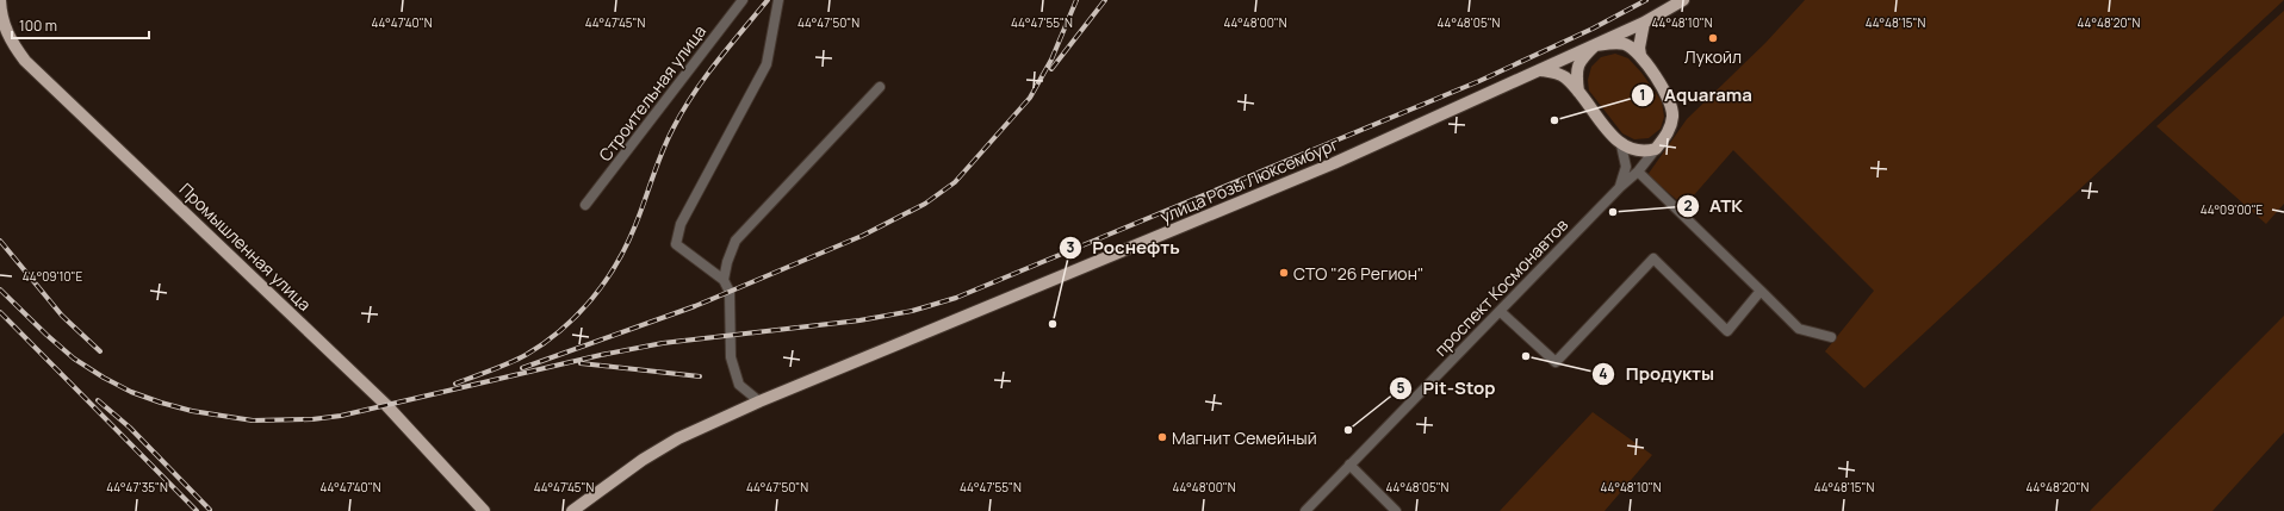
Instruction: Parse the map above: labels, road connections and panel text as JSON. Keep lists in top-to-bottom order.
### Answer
{
  "streets": {
    "main road": ["улица Розы Люксембург", "Промышленная улица"],
    "street": ["Строительная улица", "проспект Космонавтов"]
  },
  "crossings": [
    ["улица Розы Люксембург", "проспект Космонавтов"]
  ],
  "places": [
    "Лукойл",
    "Aquarama",
    "АТК",
    "СТО \"26 Регион\"",
    "Роснефть",
    "Продукты",
    "Pit-Stop",
    "Магнит Семейный"
  ],
  "scale_bar": "100 m",
  "coordinates": [
    "44°47'40\"N",
    "44°47'45\"N",
    "44°47'50\"N",
    "44°47'55\"N",
    "44°48'00\"N",
    "44°48'05\"N",
    "44°48'10\"N",
    "44°48'15\"N",
    "44°48'20\"N",
    "44°09'00\"E",
    "44°09'10\"E",
    "44°47'35\"N"
  ]
}
